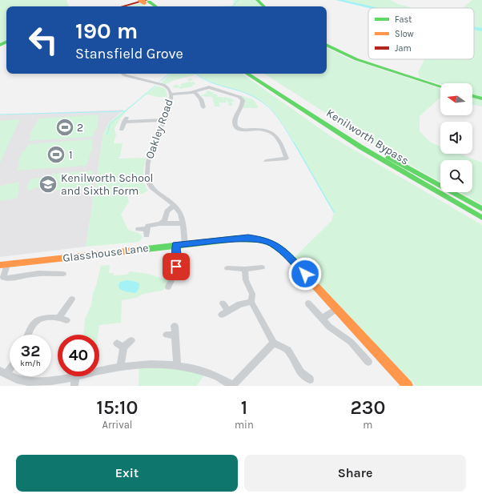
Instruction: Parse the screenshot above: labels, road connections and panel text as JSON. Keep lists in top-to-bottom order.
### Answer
{
  "streets": {
    "main road": ["Kenilworth Bypass", "Glasshouse Lane"],
    "street": ["Oakley Road"]
  },
  "places": {
    "sports": ["2", "1"],
    "school or university": ["Kenilworth School and Sixth Form"]
  },
  "legend": ["Fast", "Slow", "Jam"],
  "north": "left",
  "page": {
    "turn": ["190 m", "Stansfield Grove"],
    "speed": "32 km/h",
    "limit": "40",
    "eta": [
      "15:10",
      "Arrival",
      "1",
      "min",
      "230",
      "m"
    ],
    "buttons": ["Exit", "Share"]
  }
}
